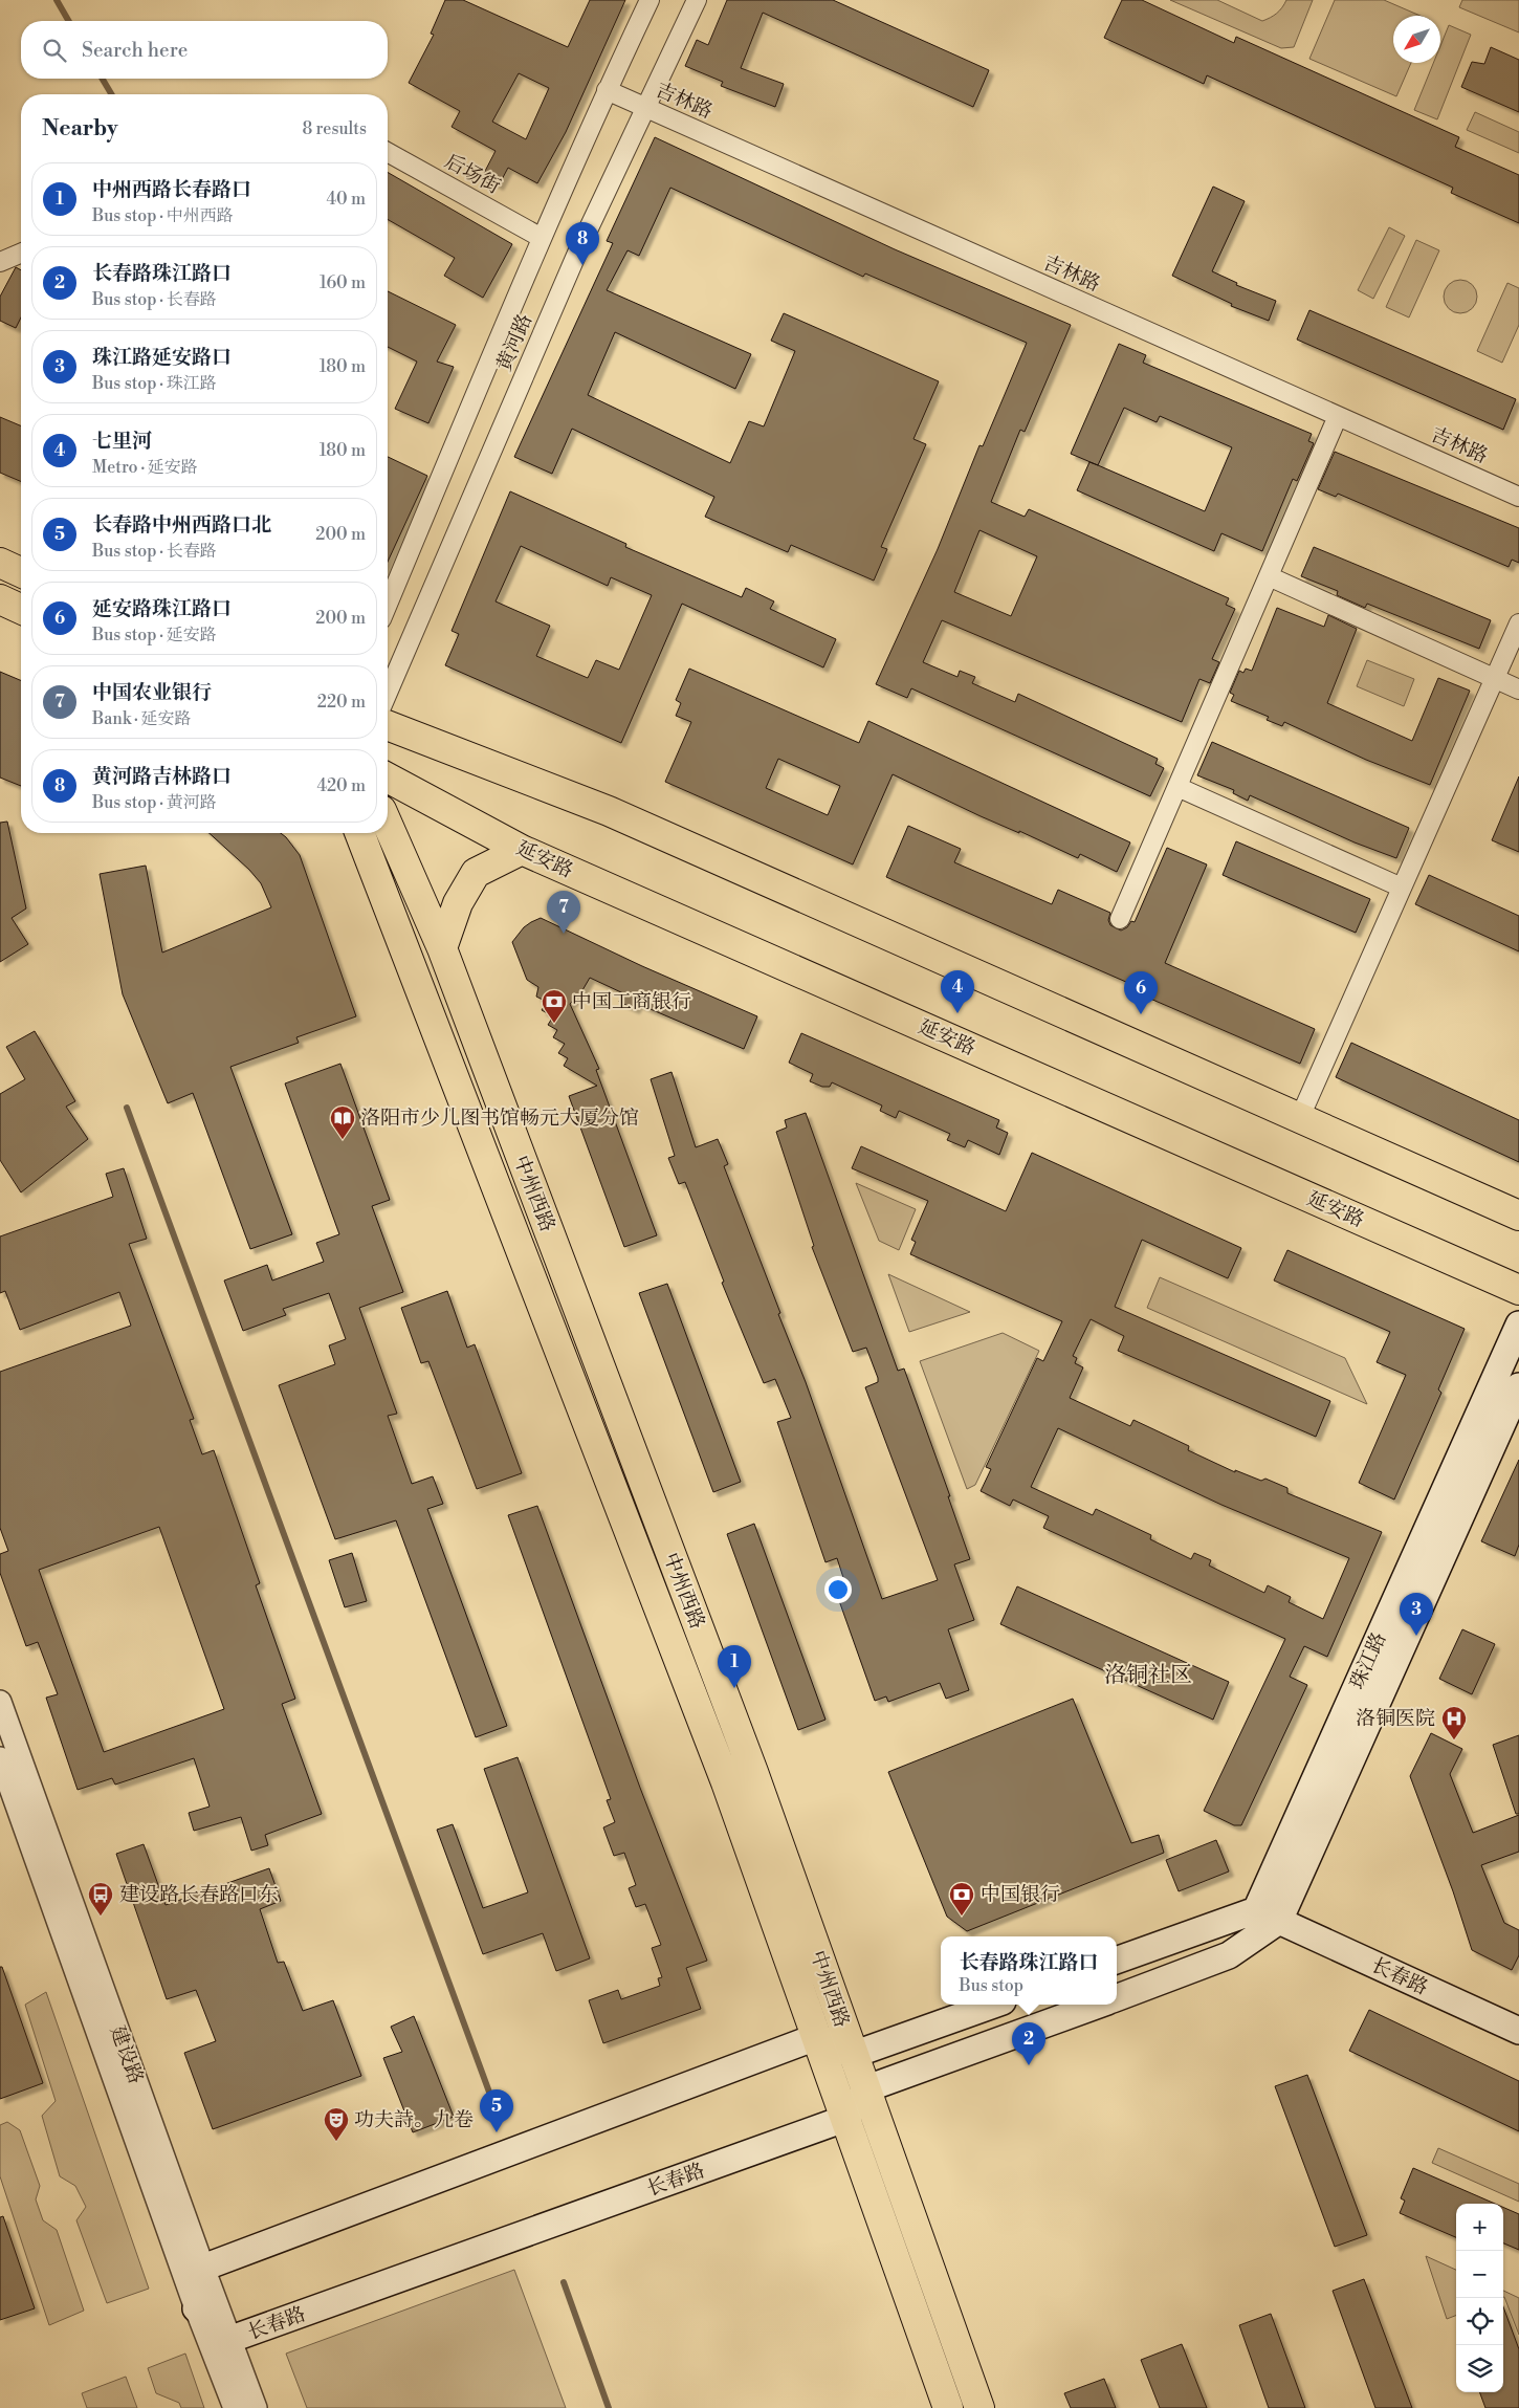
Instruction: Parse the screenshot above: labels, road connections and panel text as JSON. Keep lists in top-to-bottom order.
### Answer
{
  "streets": {
    "main road": [
      "延安路",
      "中州西路",
      "珠江路",
      "长春路"
    ],
    "street": [
      "吉林路",
      "后场街",
      "黄河路",
      "建设路"
    ]
  },
  "crossings": [
    ["吉林路", "黄河路"],
    ["后场街", "黄河路"],
    ["中州西路", "长春路"],
    ["珠江路", "长春路"],
    ["长春路", "建设路"]
  ],
  "districts": ["洛铜社区"],
  "places": {
    "bank": ["中国工商银行", "中国银行"],
    "library": ["洛阳市少儿图书馆畅元大厦分馆"],
    "hospital": ["洛铜医院"],
    "bus stop": ["建设路长春路口东"],
    "theatre": ["功夫詩。九卷"]
  },
  "north": "bottom left",
  "page": {
    "search": "Search here",
    "heading": ["Nearby", "8 results"],
    "list": [
      {
        "mark": "1",
        "name": "中州西路长春路口",
        "note": "Bus stop · 中州西路",
        "value": "40 m"
      },
      {
        "mark": "2",
        "name": "长春路珠江路口",
        "note": "Bus stop · 长春路",
        "value": "160 m"
      },
      {
        "mark": "3",
        "name": "珠江路延安路口",
        "note": "Bus stop · 珠江路",
        "value": "180 m"
      },
      {
        "mark": "4",
        "name": "七里河",
        "note": "Metro · 延安路",
        "value": "180 m"
      },
      {
        "mark": "5",
        "name": "长春路中州西路口北",
        "note": "Bus stop · 长春路",
        "value": "200 m"
      },
      {
        "mark": "6",
        "name": "延安路珠江路口",
        "note": "Bus stop · 延安路",
        "value": "200 m"
      },
      {
        "mark": "7",
        "name": "中国农业银行",
        "note": "Bank · 延安路",
        "value": "220 m"
      },
      {
        "mark": "8",
        "name": "黄河路吉林路口",
        "note": "Bus stop · 黄河路",
        "value": "420 m"
      }
    ],
    "pins": [
      "8",
      "7",
      "4",
      "6",
      "3",
      "1",
      "2",
      "5"
    ],
    "popup": ["长春路珠江路口", "Bus stop"],
    "map_buttons": ["+", "−"]
  }
}
